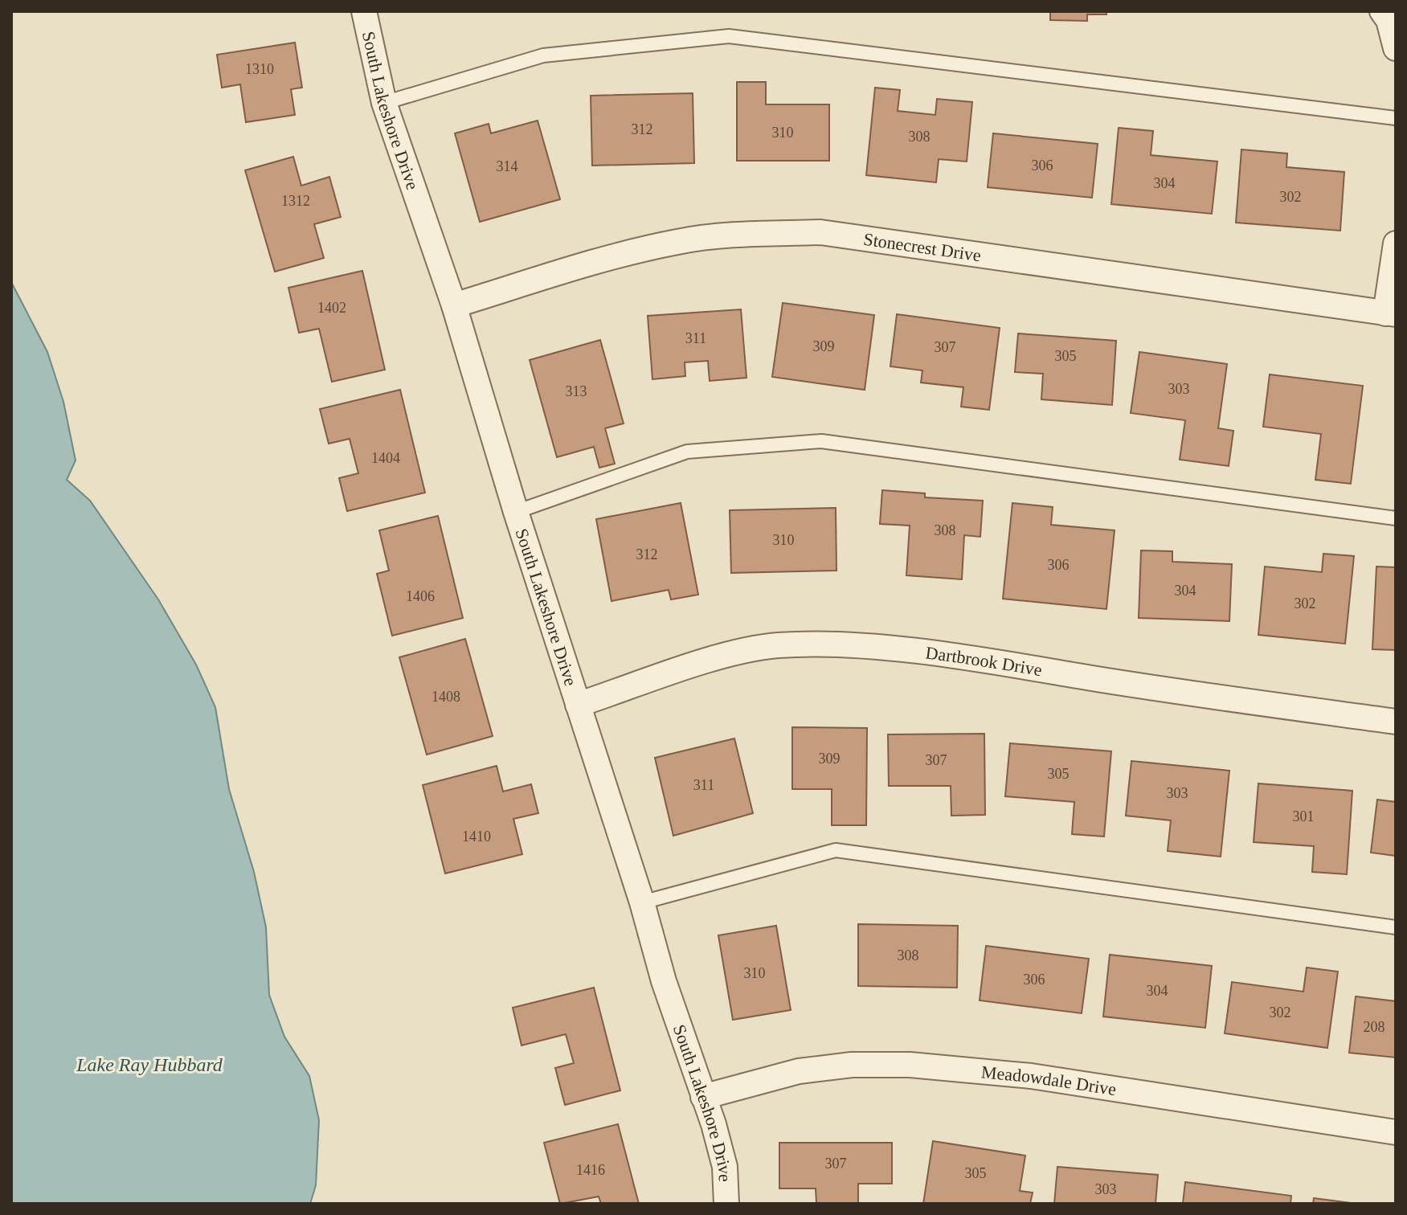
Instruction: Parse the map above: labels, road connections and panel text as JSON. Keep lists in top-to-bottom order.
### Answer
{
  "streets": {
    "street": [
      "South Lakeshore Drive",
      "Stonecrest Drive",
      "Dartbrook Drive",
      "Meadowdale Drive"
    ]
  },
  "crossings": [
    ["South Lakeshore Drive", "Stonecrest Drive"],
    ["South Lakeshore Drive", "Dartbrook Drive"],
    ["South Lakeshore Drive", "Meadowdale Drive"]
  ],
  "water": ["Lake Ray Hubbard"],
  "house_numbers": [
    "1310",
    "312",
    "310",
    "308",
    "306",
    "314",
    "304",
    "302",
    "1312",
    "1402",
    "311",
    "309",
    "307",
    "305",
    "303",
    "313",
    "1404",
    "308",
    "310",
    "312",
    "306",
    "304",
    "1406",
    "302",
    "1408",
    "309",
    "307",
    "305",
    "311",
    "303",
    "301",
    "1410",
    "308",
    "310",
    "306",
    "304",
    "302",
    "208",
    "307",
    "1416",
    "305",
    "303"
  ]
}
